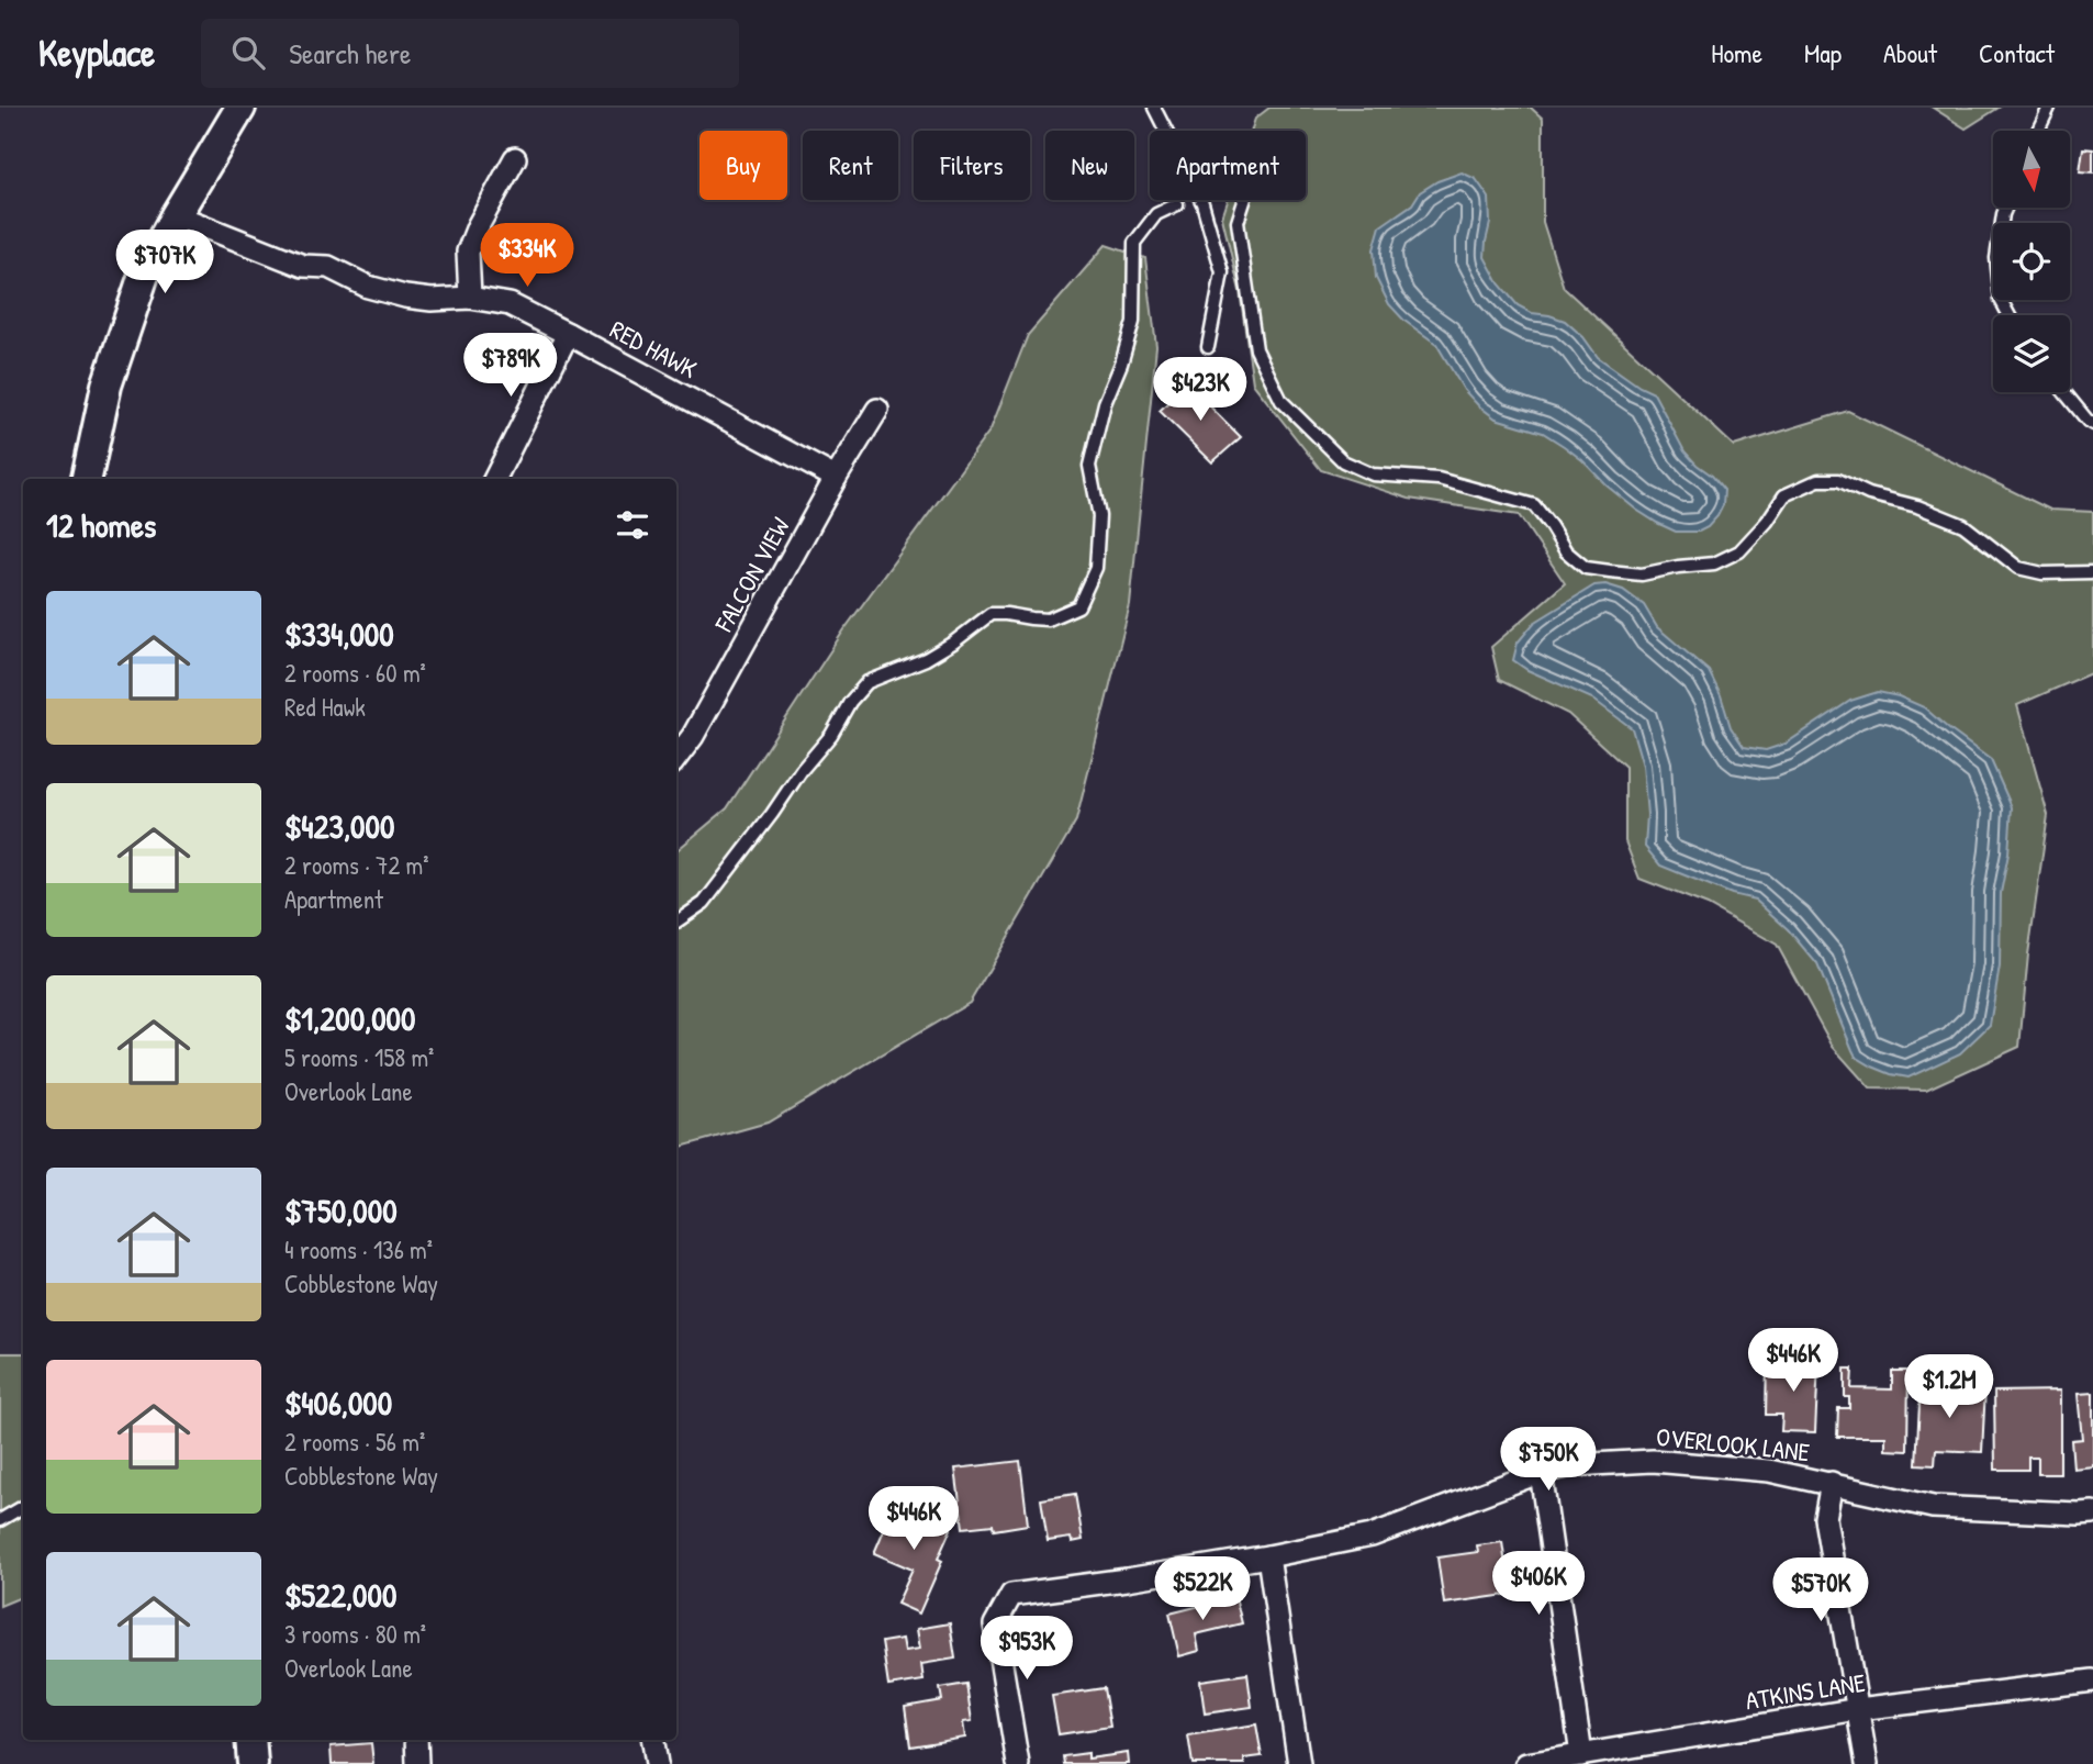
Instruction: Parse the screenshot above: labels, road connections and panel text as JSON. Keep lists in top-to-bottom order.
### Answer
{
  "streets": {
    "street": [
      "RED HAWK",
      "FALCON VIEW",
      "OVERLOOK LANE",
      "ATKINS LANE"
    ]
  },
  "crossings": [
    ["RED HAWK", "FALCON VIEW"]
  ],
  "north": "bottom",
  "page": {
    "header": "Keyplace",
    "search": "Search here",
    "nav": [
      "Home",
      "Map",
      "About",
      "Contact"
    ],
    "chip": [
      "Buy",
      "Rent",
      "Filters",
      "New",
      "Apartment"
    ],
    "price": [
      "$334K",
      "$707K",
      "$789K",
      "$423K",
      "$446K",
      "$1.2M",
      "$750K",
      "$446K",
      "$406K",
      "$522K",
      "$570K",
      "$953K"
    ],
    "heading": "12 homes",
    "list": [
      {
        "name": "$334,000",
        "note": "2 rooms · 60 m² · Red Hawk"
      },
      {
        "name": "$423,000",
        "note": "2 rooms · 72 m² · Apartment"
      },
      {
        "name": "$1,200,000",
        "note": "5 rooms · 158 m² · Overlook Lane"
      },
      {
        "name": "$750,000",
        "note": "4 rooms · 136 m² · Cobblestone Way"
      },
      {
        "name": "$406,000",
        "note": "2 rooms · 56 m² · Cobblestone Way"
      },
      {
        "name": "$522,000",
        "note": "3 rooms · 80 m² · Overlook Lane"
      }
    ]
  }
}
